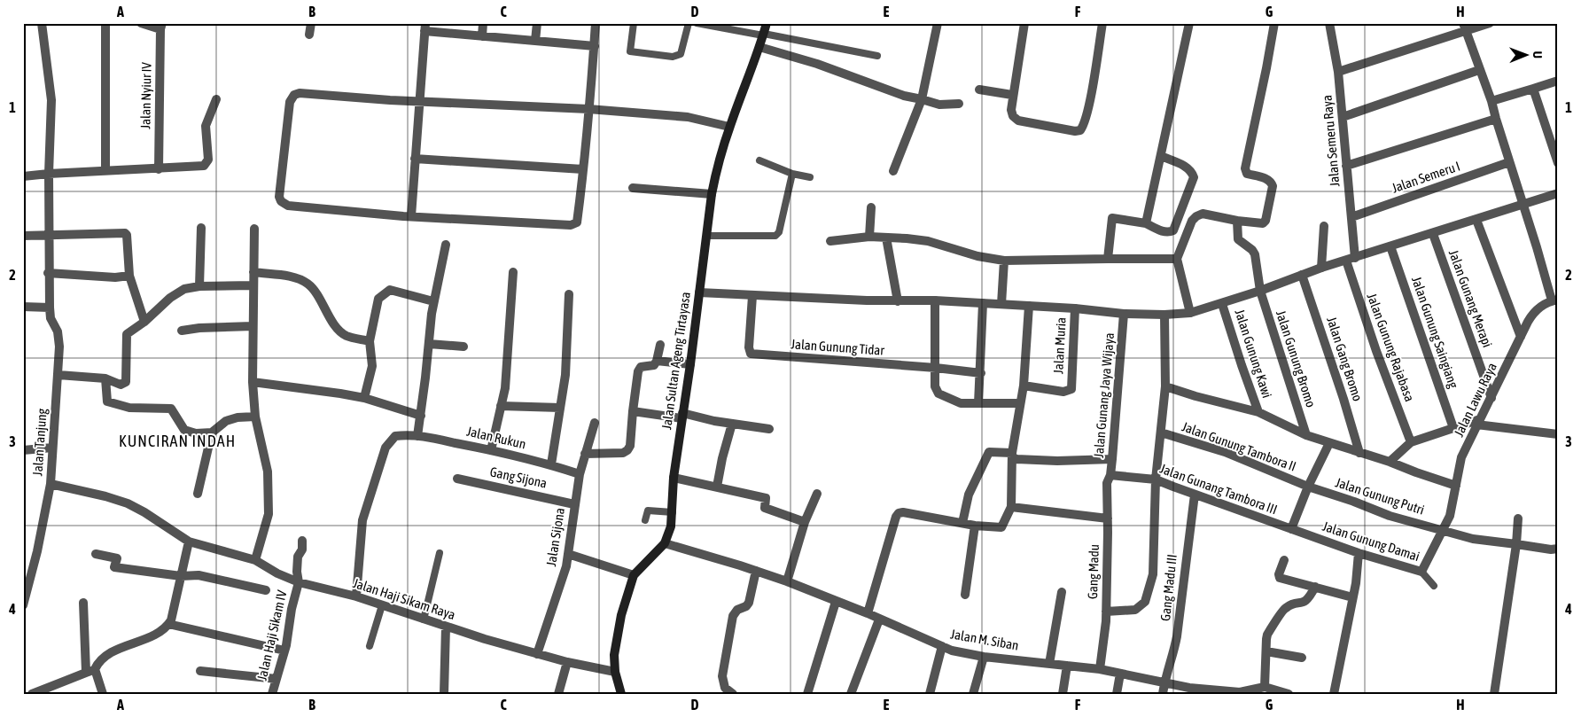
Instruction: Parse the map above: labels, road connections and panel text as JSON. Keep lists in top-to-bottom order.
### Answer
{
  "streets": {
    "main road": ["Jalan Sultan Ageng Tirtayasa"],
    "street": [
      "Jalan Nyiur IV",
      "Jalan Semeru Raya",
      "Jalan Semeru I",
      "Jalan Gunang Merapi",
      "Jalan Gunung Saingiang",
      "Jalan Muria",
      "Jalan Gunung Tidar",
      "Jalan Gunung Rajabasa",
      "Jalan Gunung Kawi",
      "Jalan Gunung Bromo",
      "Jalan Gang Bromo",
      "Jalan Gunang Jaya Wijaya",
      "Jalan Lawu Raya",
      "Jalan Rukun",
      "Jalan Tanjung",
      "Jalan Gunung Tambora II",
      "Gang Sijona",
      "Jalan Gunang Tambora III",
      "Jalan Gunung Putri",
      "Jalan Sijona",
      "Jalan Gunung Damai",
      "Gang Madu",
      "Gang Madu III",
      "Jalan Haji Sikam Raya",
      "Jalan Haji Sikam IV",
      "Jalan M. Siban"
    ]
  },
  "crossings": [
    ["Jalan Semeru Raya", "Jalan Semeru I"],
    ["Jalan Gunang Merapi", "Jalan Lawu Raya"],
    ["Jalan Sultan Ageng Tirtayasa", "Jalan Haji Sikam Raya"],
    ["Jalan Sultan Ageng Tirtayasa", "Jalan M. Siban"],
    ["Jalan Gunang Jaya Wijaya", "Jalan Gunang Tambora III"],
    ["Jalan Gunang Jaya Wijaya", "Gang Madu"],
    ["Jalan Lawu Raya", "Jalan Gunung Putri"],
    ["Jalan Lawu Raya", "Jalan Gunung Damai"],
    ["Jalan Rukun", "Jalan Sijona"],
    ["Jalan Rukun", "Jalan Haji Sikam Raya"],
    ["Jalan Tanjung", "Jalan Haji Sikam Raya"],
    ["Jalan Gunung Tambora II", "Jalan Gunung Putri"],
    ["Gang Sijona", "Jalan Sijona"],
    ["Jalan Gunang Tambora III", "Jalan Gunung Damai"],
    ["Jalan Gunang Tambora III", "Gang Madu"],
    ["Jalan Gunang Tambora III", "Gang Madu III"],
    ["Jalan Gunung Putri", "Jalan Gunung Damai"],
    ["Jalan Sijona", "Jalan Haji Sikam Raya"],
    ["Gang Madu", "Jalan M. Siban"],
    ["Gang Madu III", "Jalan M. Siban"],
    ["Jalan Haji Sikam Raya", "Jalan Haji Sikam IV"]
  ],
  "districts": ["KUNCIRAN INDAH"],
  "north": "right",
  "grid": {
    "columns": [
      "A",
      "B",
      "C",
      "D",
      "E",
      "F",
      "G",
      "H"
    ],
    "rows": [
      "1",
      "2",
      "3",
      "4"
    ]
  }
}
